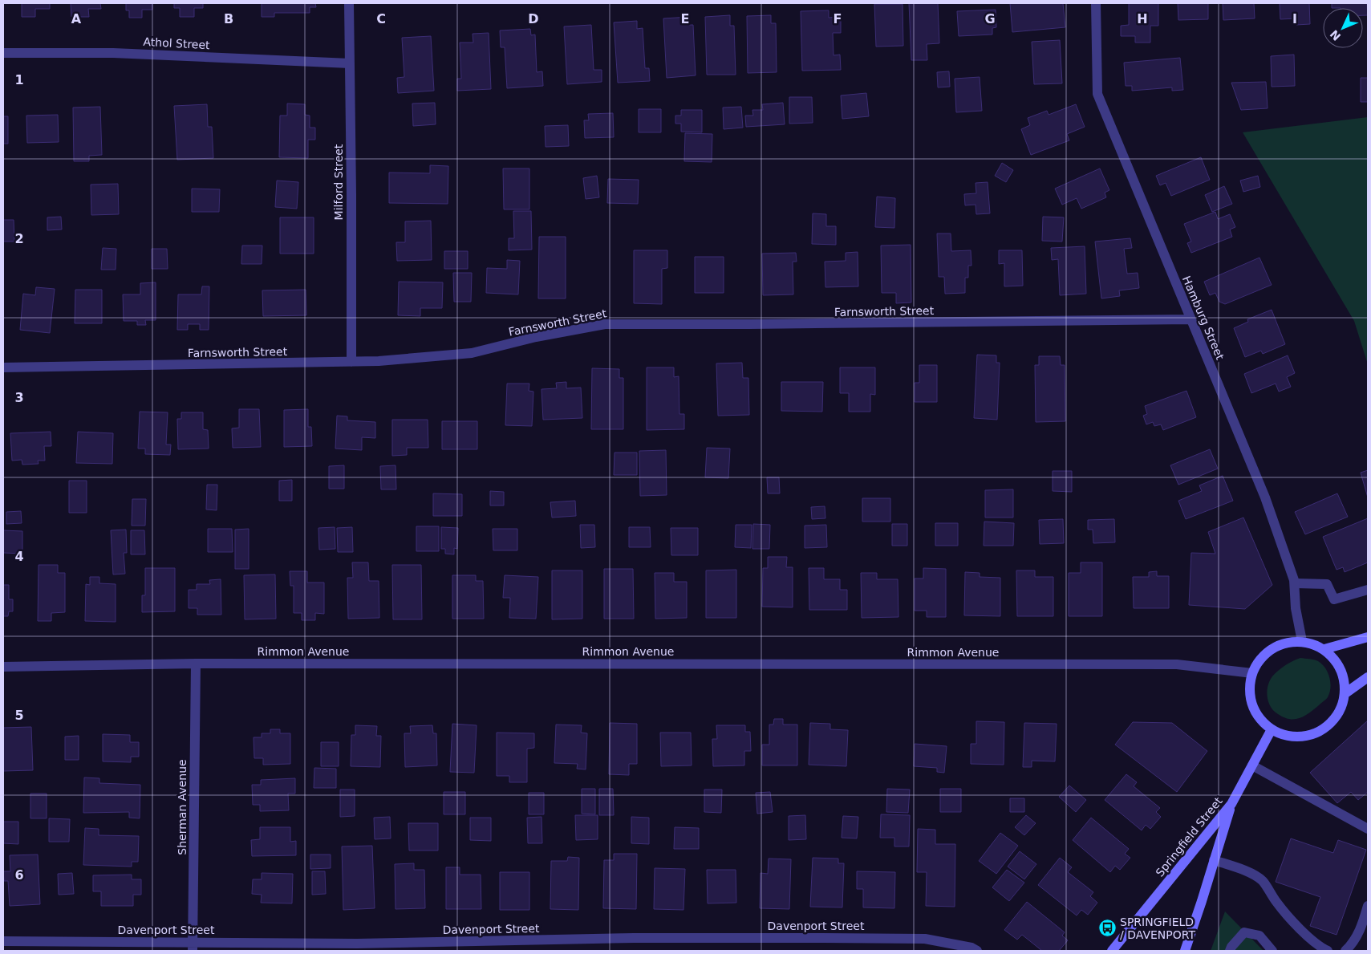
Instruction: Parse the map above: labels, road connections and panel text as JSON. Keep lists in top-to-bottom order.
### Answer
{
  "streets": {
    "main road": ["Springfield Street"],
    "street": [
      "Athol Street",
      "Milford Street",
      "Farnsworth Street",
      "Hamburg Street",
      "Rimmon Avenue",
      "Sherman Avenue",
      "Davenport Street"
    ]
  },
  "crossings": [
    ["Athol Street", "Milford Street"],
    ["Milford Street", "Farnsworth Street"],
    ["Farnsworth Street", "Hamburg Street"],
    ["Hamburg Street", "Rimmon Avenue"],
    ["Hamburg Street", "Springfield Street"],
    ["Rimmon Avenue", "Sherman Avenue"],
    ["Rimmon Avenue", "Springfield Street"],
    ["Sherman Avenue", "Davenport Street"]
  ],
  "places": {
    "bus stop": ["SPRINGFIELD / DAVENPORT"]
  },
  "north": "bottom left",
  "grid": {
    "columns": [
      "A",
      "B",
      "C",
      "D",
      "E",
      "F",
      "G",
      "H",
      "I"
    ],
    "rows": [
      "1",
      "2",
      "3",
      "4",
      "5",
      "6"
    ]
  }
}
